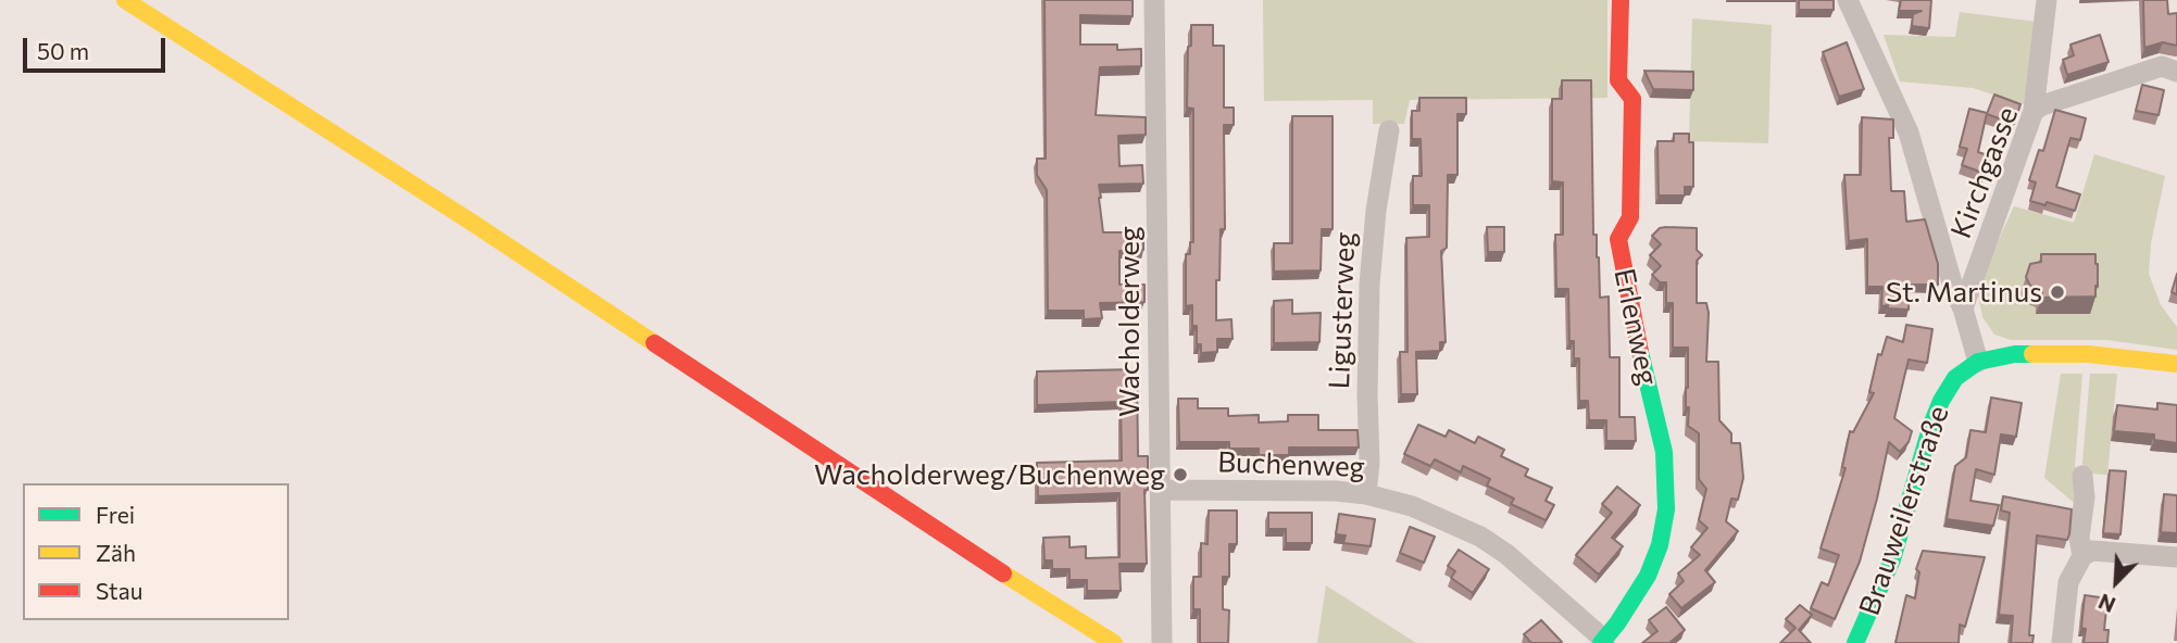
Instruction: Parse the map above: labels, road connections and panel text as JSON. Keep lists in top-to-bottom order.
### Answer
{
  "streets": {
    "street": [
      "Kirchgasse",
      "Ligusterweg",
      "Wacholderweg",
      "Erlenweg",
      "Buchenweg",
      "Brauweilerstraße"
    ]
  },
  "crossings": [
    ["Ligusterweg", "Buchenweg"],
    ["Wacholderweg", "Buchenweg"],
    ["Erlenweg", "Buchenweg"]
  ],
  "places": ["St. Martinus", "Wacholderweg/Buchenweg"],
  "legend": ["Frei", "Zäh", "Stau"],
  "scale_bar": "50 m",
  "north": "bottom left"
}
